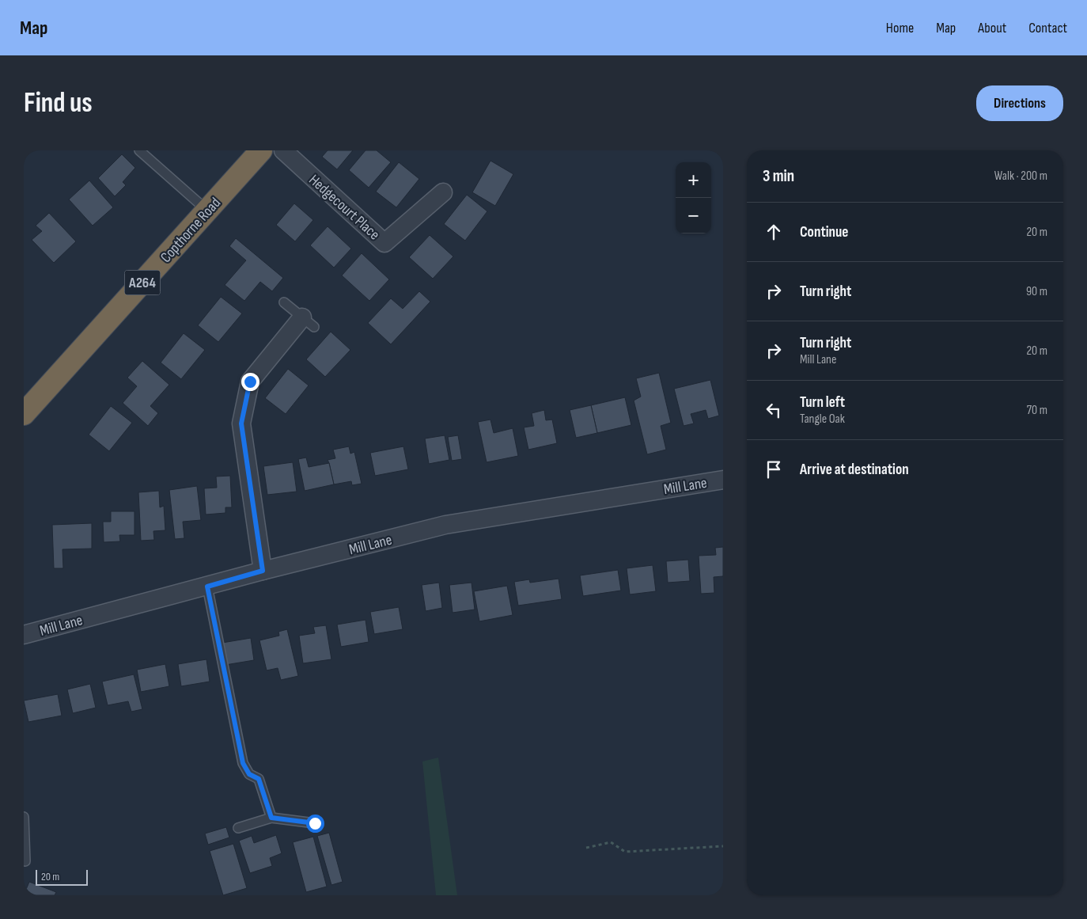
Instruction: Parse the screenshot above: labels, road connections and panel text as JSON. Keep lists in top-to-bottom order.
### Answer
{
  "streets": {
    "highway": ["Copthorne Road", "A264"],
    "street": ["Hedgecourt Place", "Mill Lane"]
  },
  "scale_bar": "20 m",
  "page": {
    "header": "Map",
    "nav": [
      "Home",
      "Map",
      "About",
      "Contact"
    ],
    "buttons": "Directions",
    "title": "Find us",
    "heading": ["3 min", "Walk · 200 m"],
    "map_buttons": ["+", "−"],
    "list": [
      ["Continue", "20 m"],
      ["Turn right", "90 m"],
      ["Turn right", "Mill Lane", "20 m"],
      ["Turn left", "Tangle Oak", "70 m"],
      "Arrive at destination"
    ],
    "scale": "20 m"
  }
}
